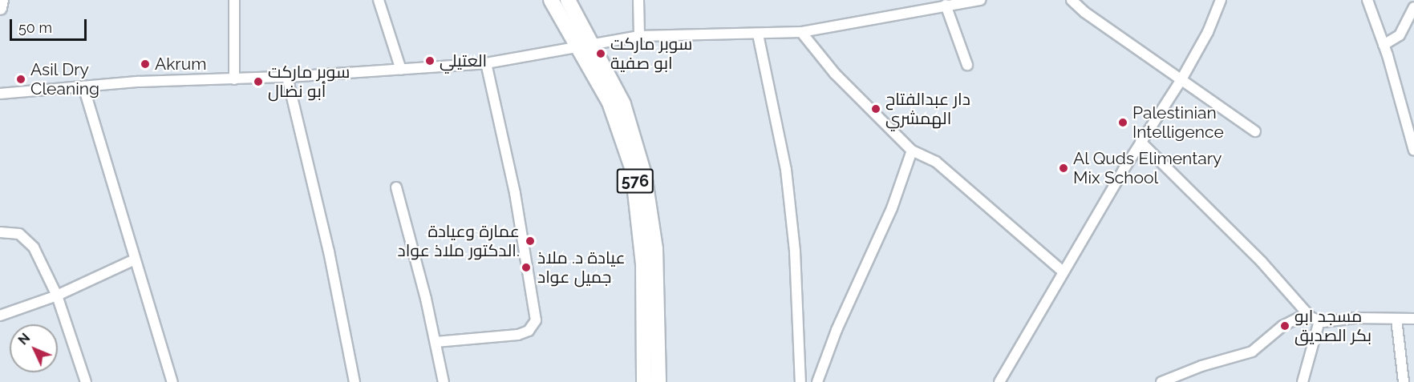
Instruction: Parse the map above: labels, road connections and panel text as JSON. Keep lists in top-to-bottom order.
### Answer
{
  "streets": {
    "main road": ["576"]
  },
  "places": [
    "سوبر ماركت ابو صفية",
    "العتيلي",
    "Akrum",
    "Asil Dry Cleaning",
    "سوبر ماركت أبو نضال",
    "دار عبدالفتاح الهمشري",
    "Palestinian Intelligence",
    "Al Quds Elimentary Mix School",
    "عمارة وعيادة الدكتور ملاذ عواد.",
    "عيادة د. ملاذ جميل عواد",
    "مسجد ابو بكر الصديق"
  ],
  "scale_bar": "50 m",
  "north": "top left"
}
